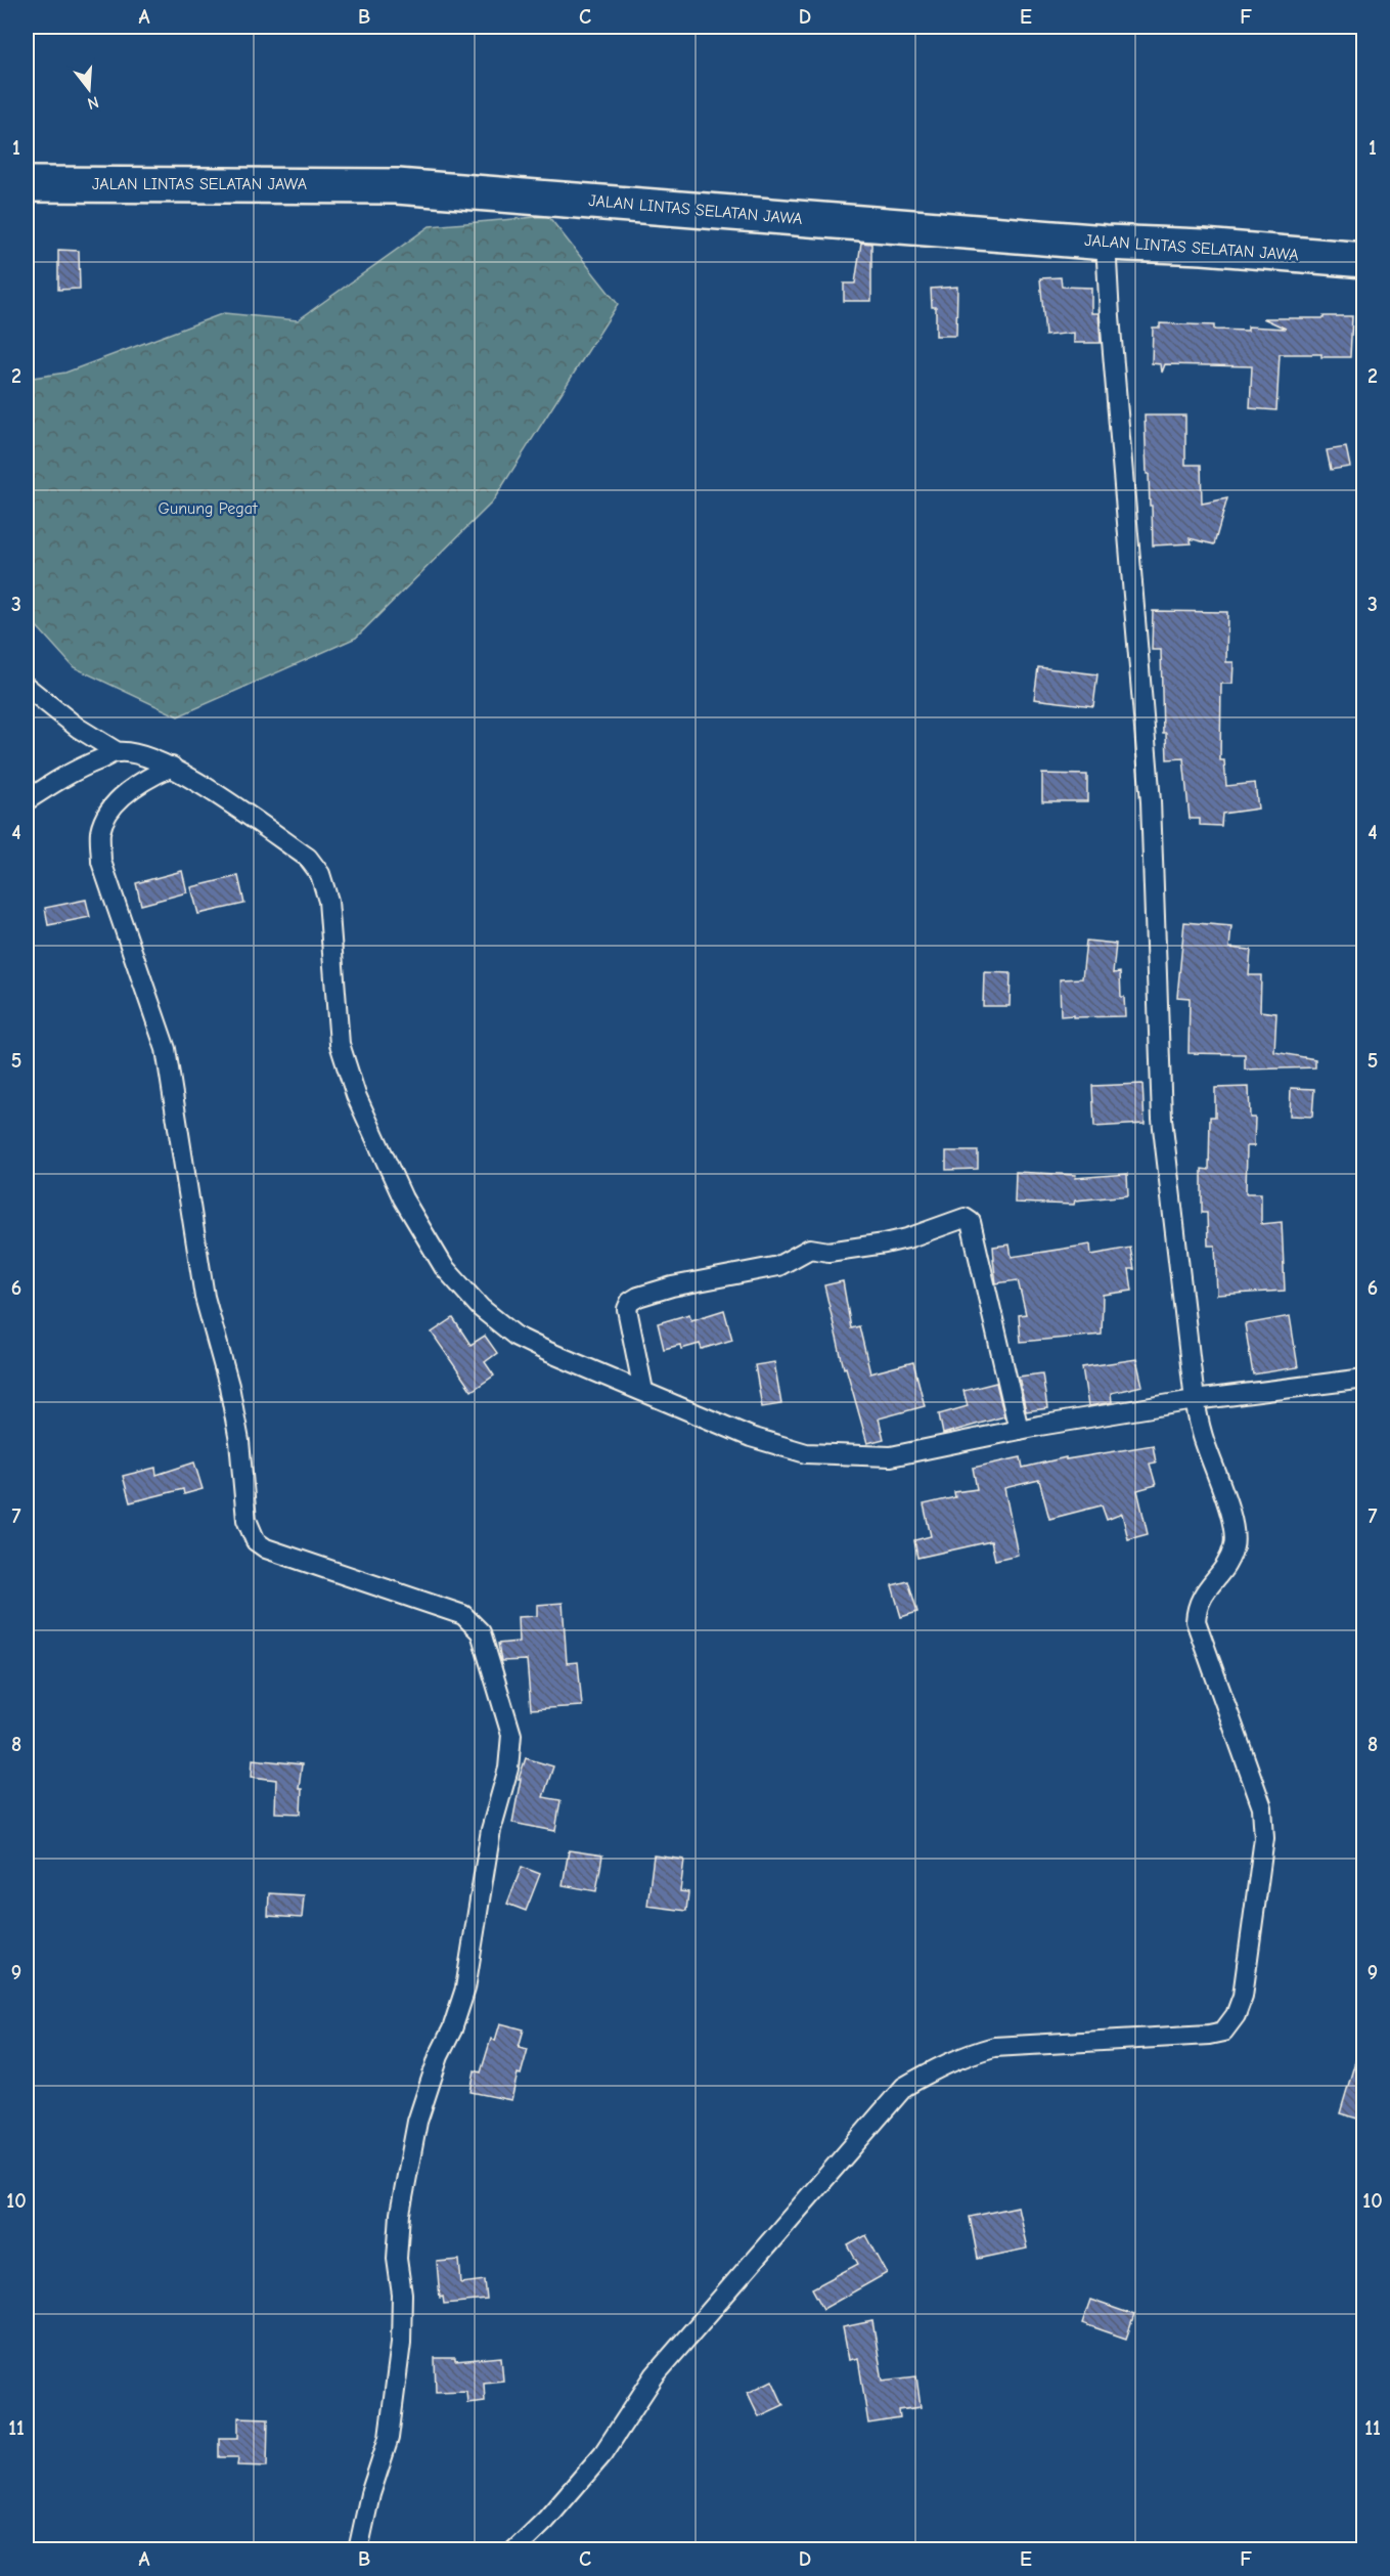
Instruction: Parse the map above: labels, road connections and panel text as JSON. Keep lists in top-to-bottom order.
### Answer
{
  "streets": {
    "highway": ["JALAN LINTAS SELATAN JAWA"]
  },
  "parks": ["Gunung Pegat"],
  "north": "bottom",
  "grid": {
    "columns": [
      "A",
      "B",
      "C",
      "D",
      "E",
      "F"
    ],
    "rows": [
      "1",
      "2",
      "3",
      "4",
      "5",
      "6",
      "7",
      "8",
      "9",
      "10",
      "11"
    ]
  }
}
